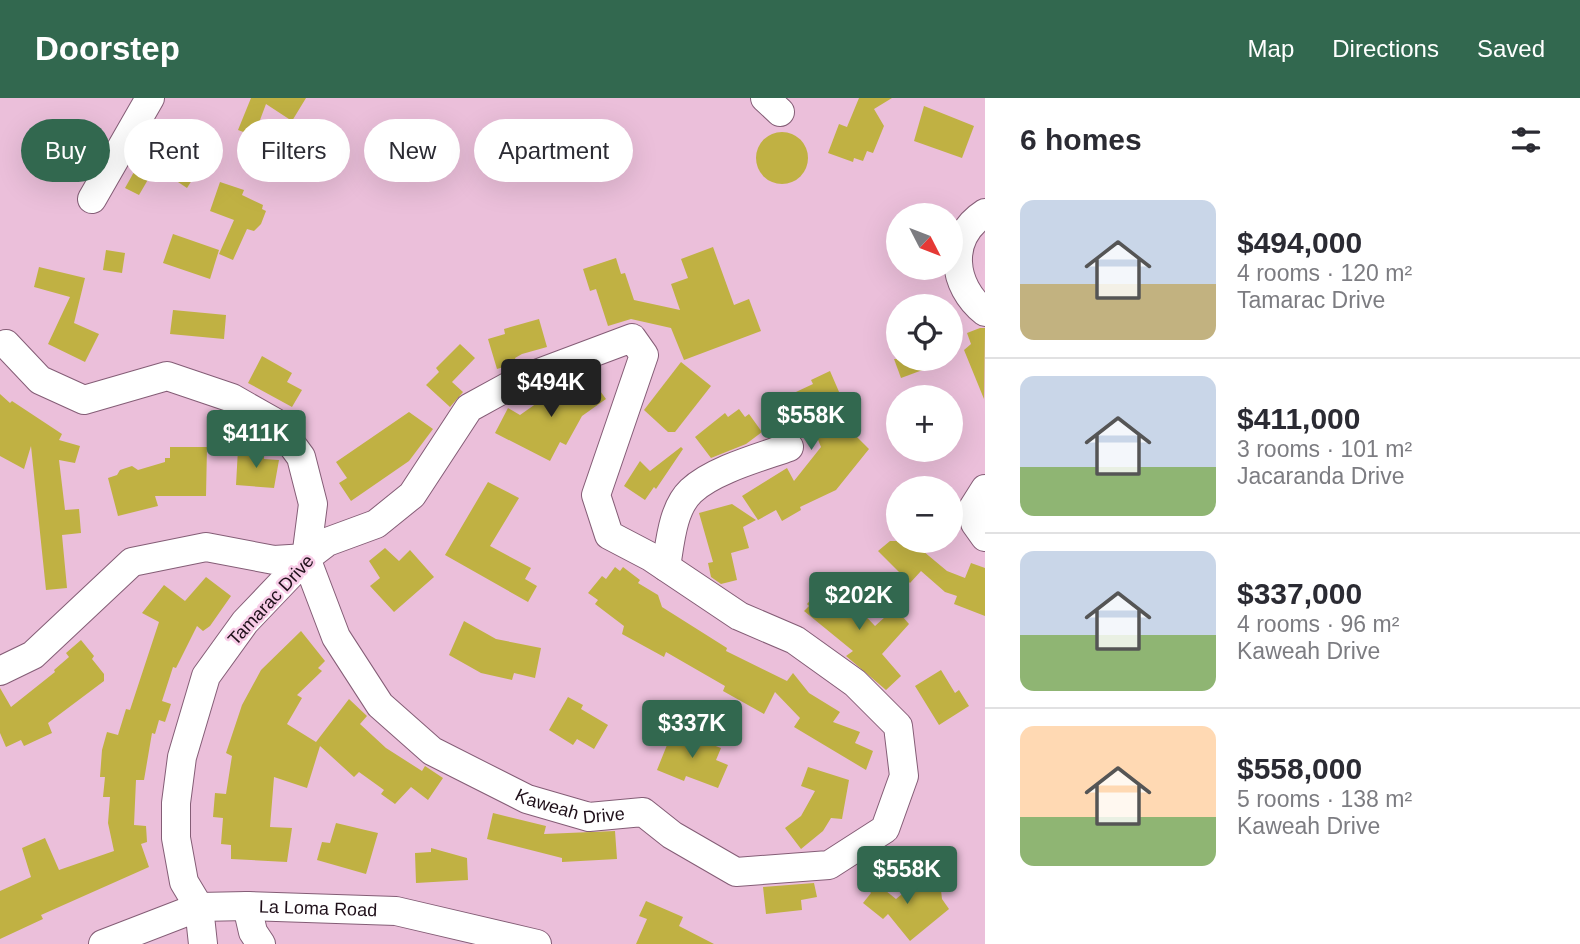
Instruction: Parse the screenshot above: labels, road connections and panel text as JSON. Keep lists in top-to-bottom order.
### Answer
{
  "streets": {
    "street": ["Tamarac Drive", "Kaweah Drive", "La Loma Road"]
  },
  "crossings": [
    ["Tamarac Drive", "Kaweah Drive"],
    ["Tamarac Drive", "La Loma Road"]
  ],
  "north": "bottom right",
  "page": {
    "header": "Doorstep",
    "nav": ["Map", "Directions", "Saved"],
    "heading": "6 homes",
    "chip": [
      "Buy",
      "Rent",
      "Filters",
      "New",
      "Apartment"
    ],
    "list": [
      {
        "name": "$494,000",
        "note": "4 rooms · 120 m² · Tamarac Drive"
      },
      {
        "name": "$411,000",
        "note": "3 rooms · 101 m² · Jacaranda Drive"
      },
      {
        "name": "$337,000",
        "note": "4 rooms · 96 m² · Kaweah Drive"
      },
      {
        "name": "$558,000",
        "note": "5 rooms · 138 m² · Kaweah Drive"
      }
    ],
    "map_buttons": ["+", "−"],
    "price": [
      "$494K",
      "$558K",
      "$411K",
      "$202K",
      "$337K",
      "$558K"
    ]
  }
}
